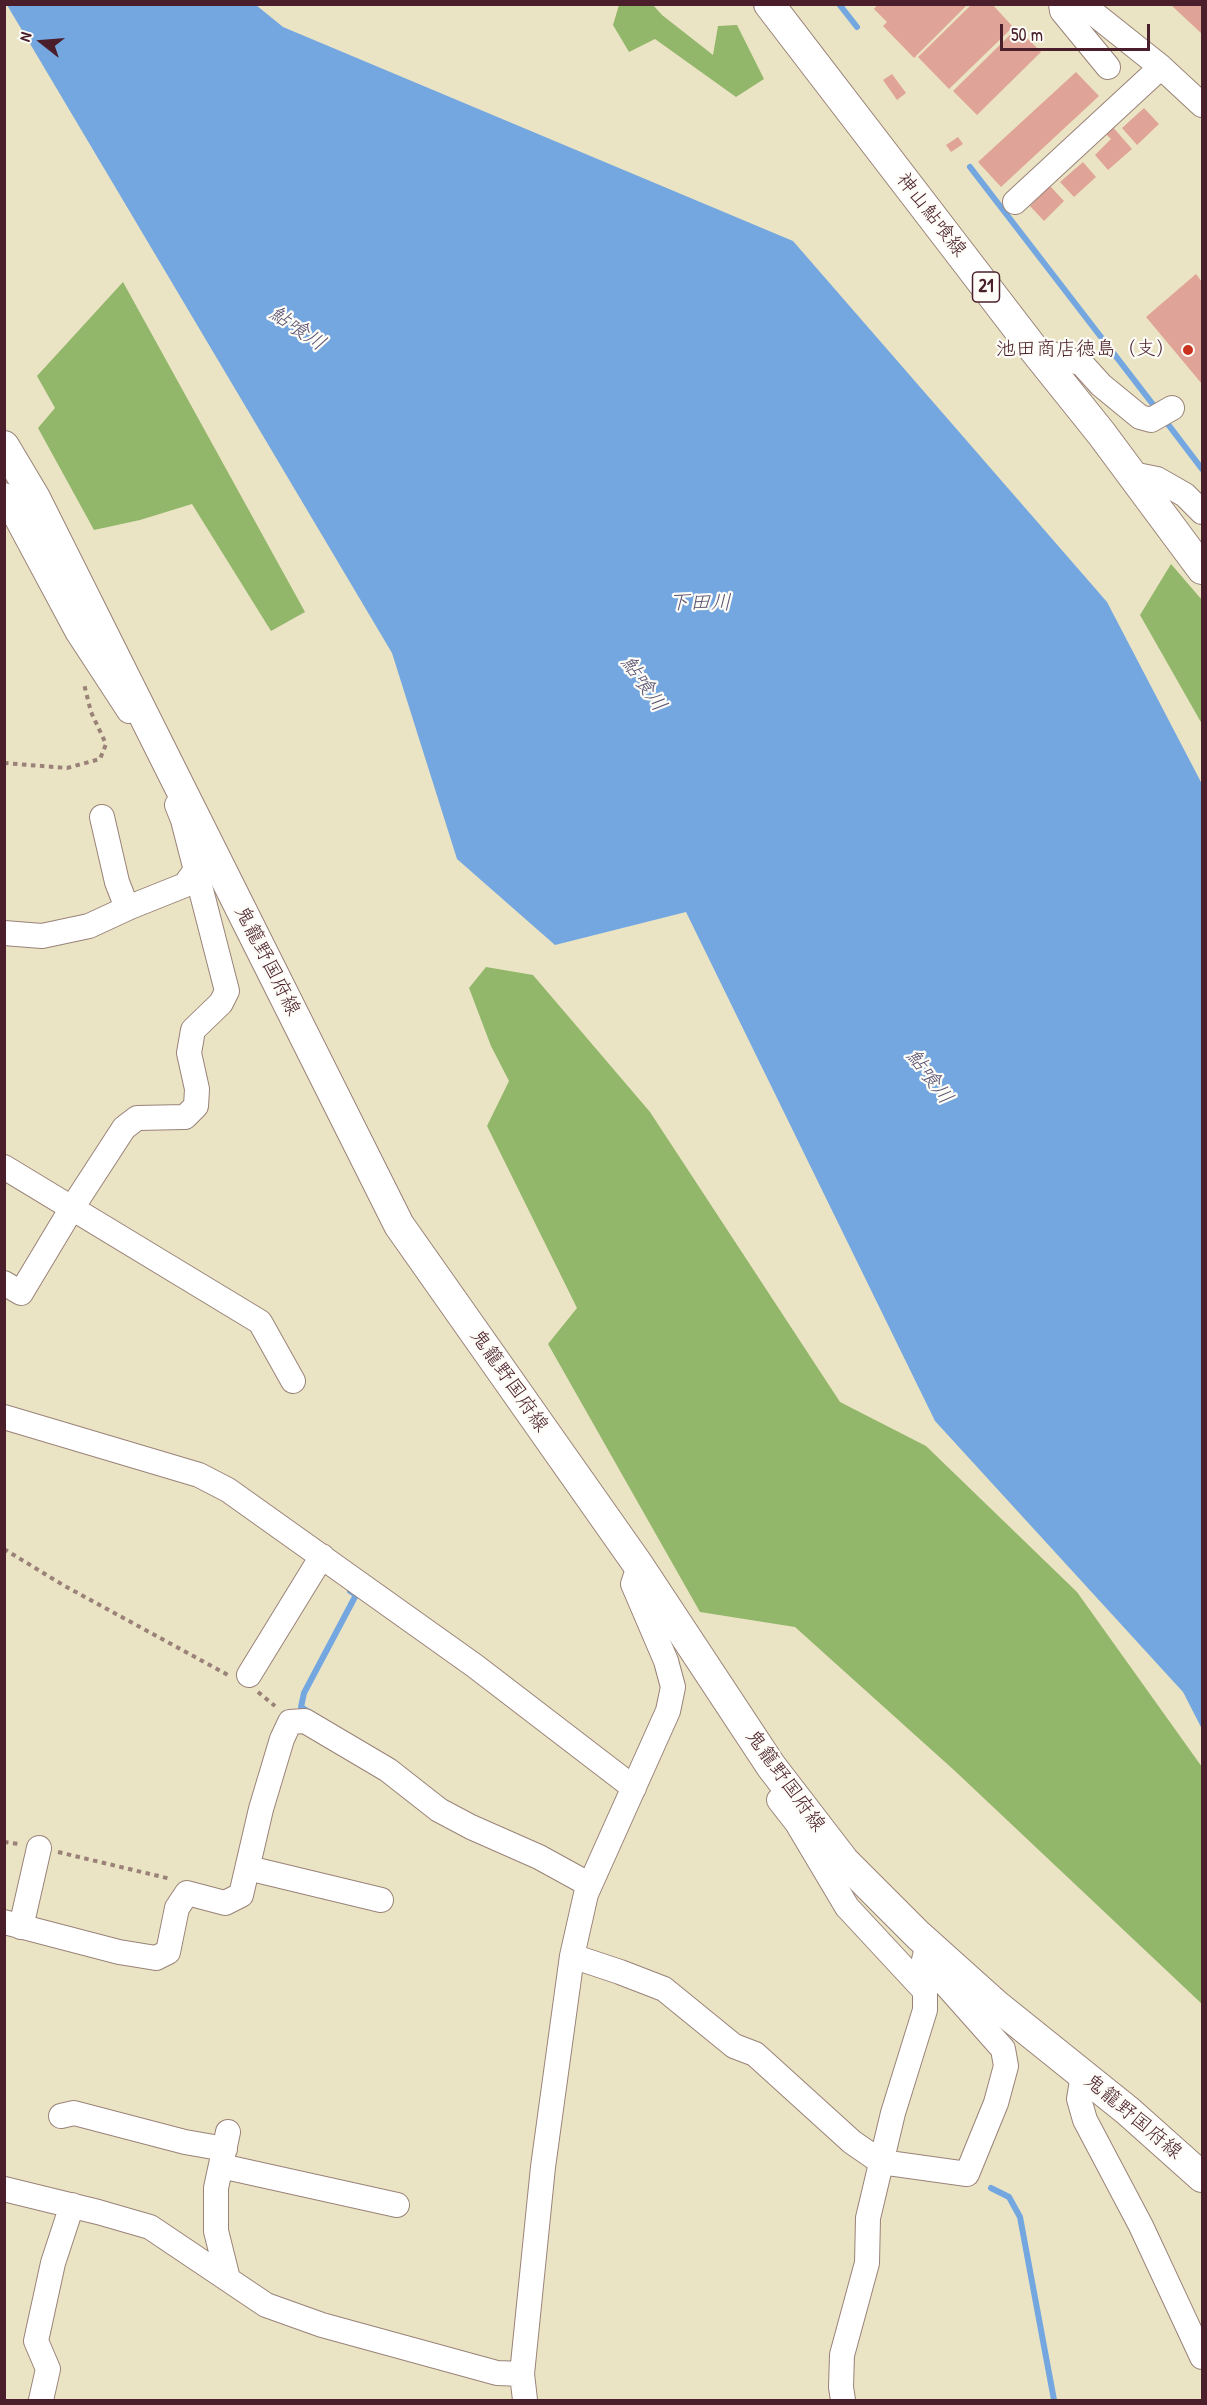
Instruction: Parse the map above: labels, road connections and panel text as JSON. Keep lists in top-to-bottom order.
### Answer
{
  "streets": {
    "main road": ["神山鮎喰線", "21", "鬼籠野国府線"]
  },
  "water": ["鮎喰川", "下田川"],
  "places": ["池田商店徳島（支）"],
  "scale_bar": "50 m",
  "north": "left"
}
